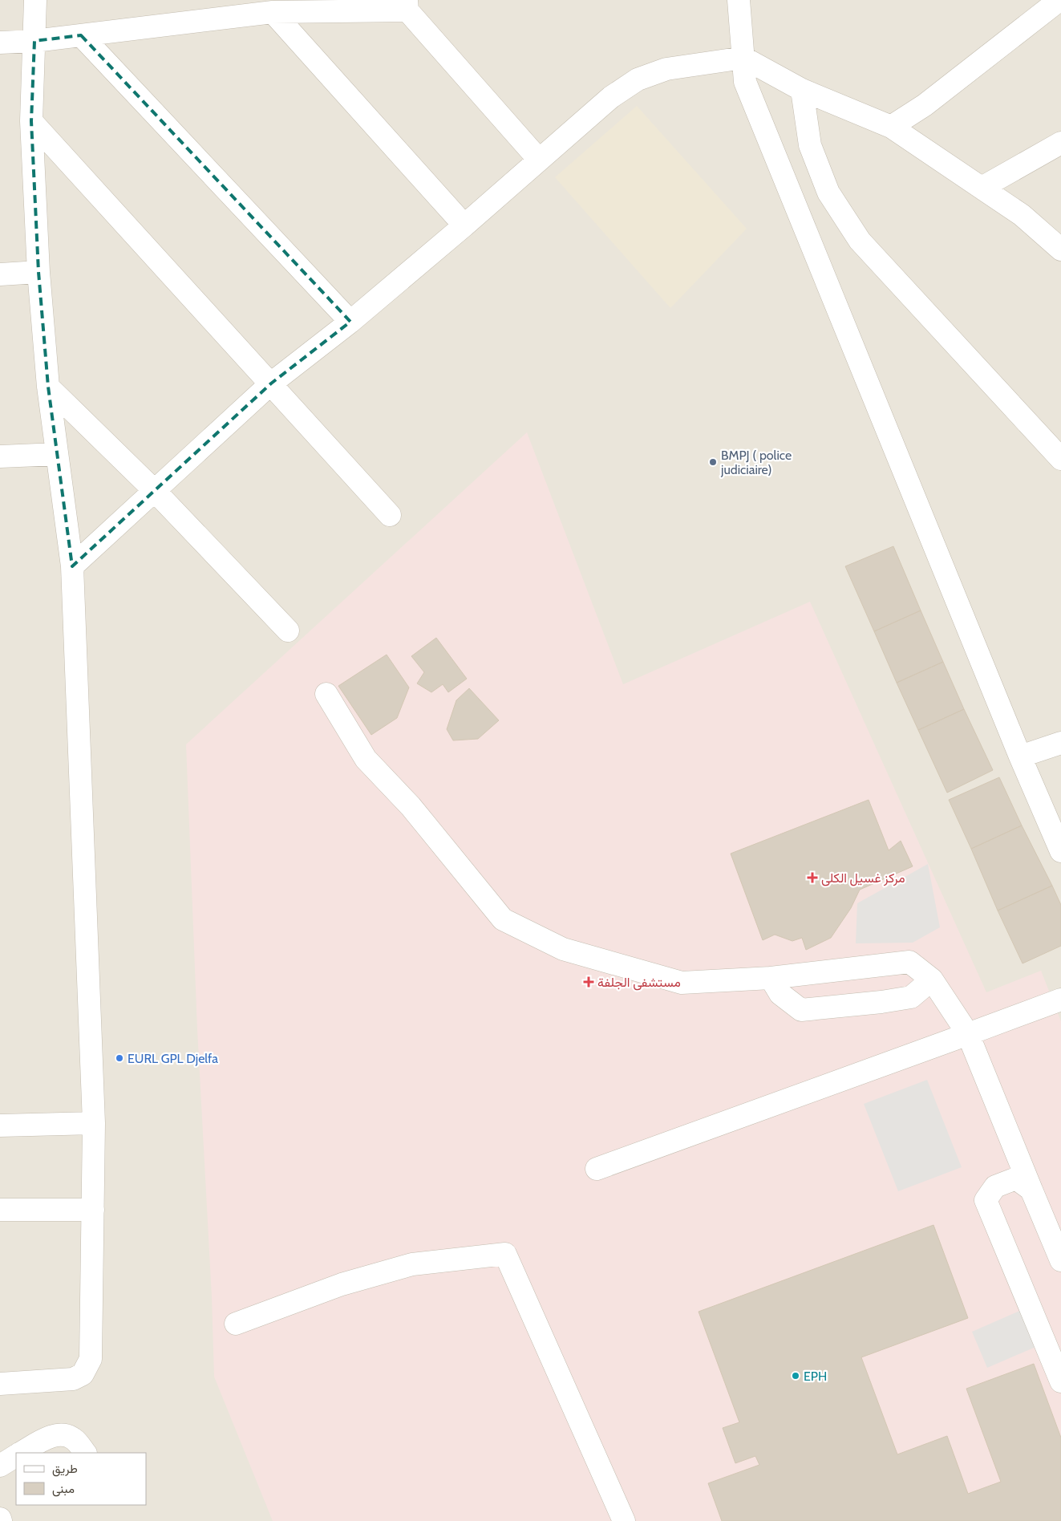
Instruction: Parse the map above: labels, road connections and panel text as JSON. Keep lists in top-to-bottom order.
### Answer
{
  "places": {
    "other": ["BMPJ ( police judiciaire)", "EURL GPL Djelfa", "EPH"],
    "health": ["مركز غسيل الكلى", "مستشفى الجلفة"]
  },
  "legend": ["طريق", "مبنى"]
}
